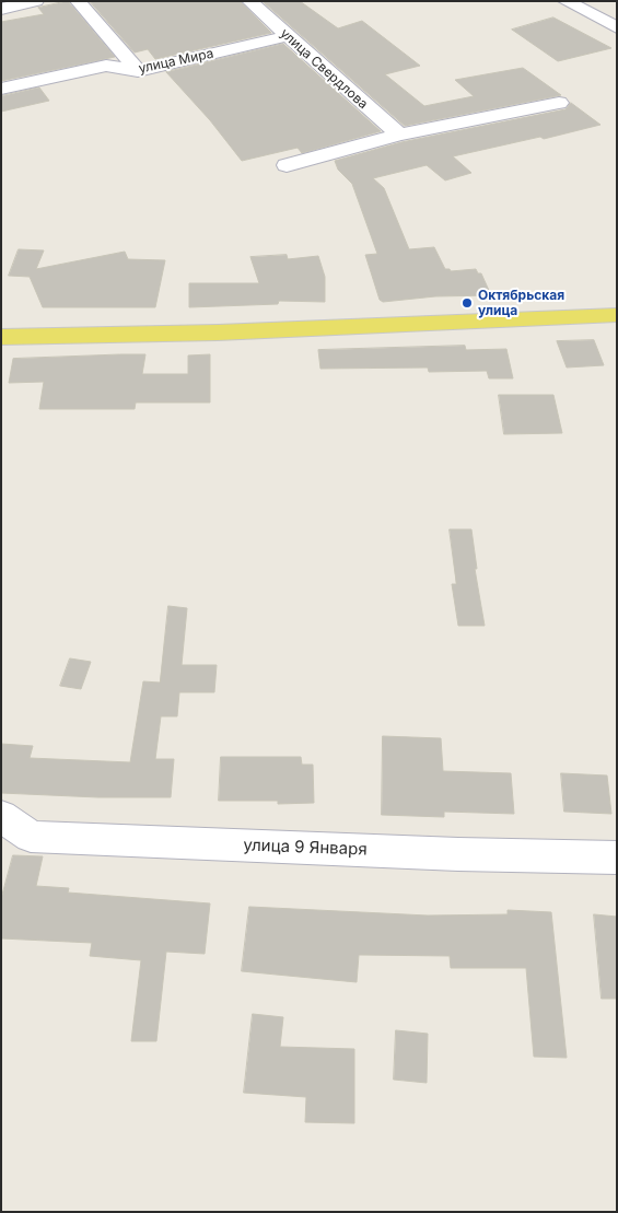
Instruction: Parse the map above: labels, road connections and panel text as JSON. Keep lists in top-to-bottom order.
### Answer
{
  "streets": {
    "street": ["улица Мира", "улица Свердлова", "улица 9 Января"]
  },
  "crossings": [
    ["улица Мира", "улица Свердлова"]
  ],
  "places": ["Октябрьская улица"]
}
